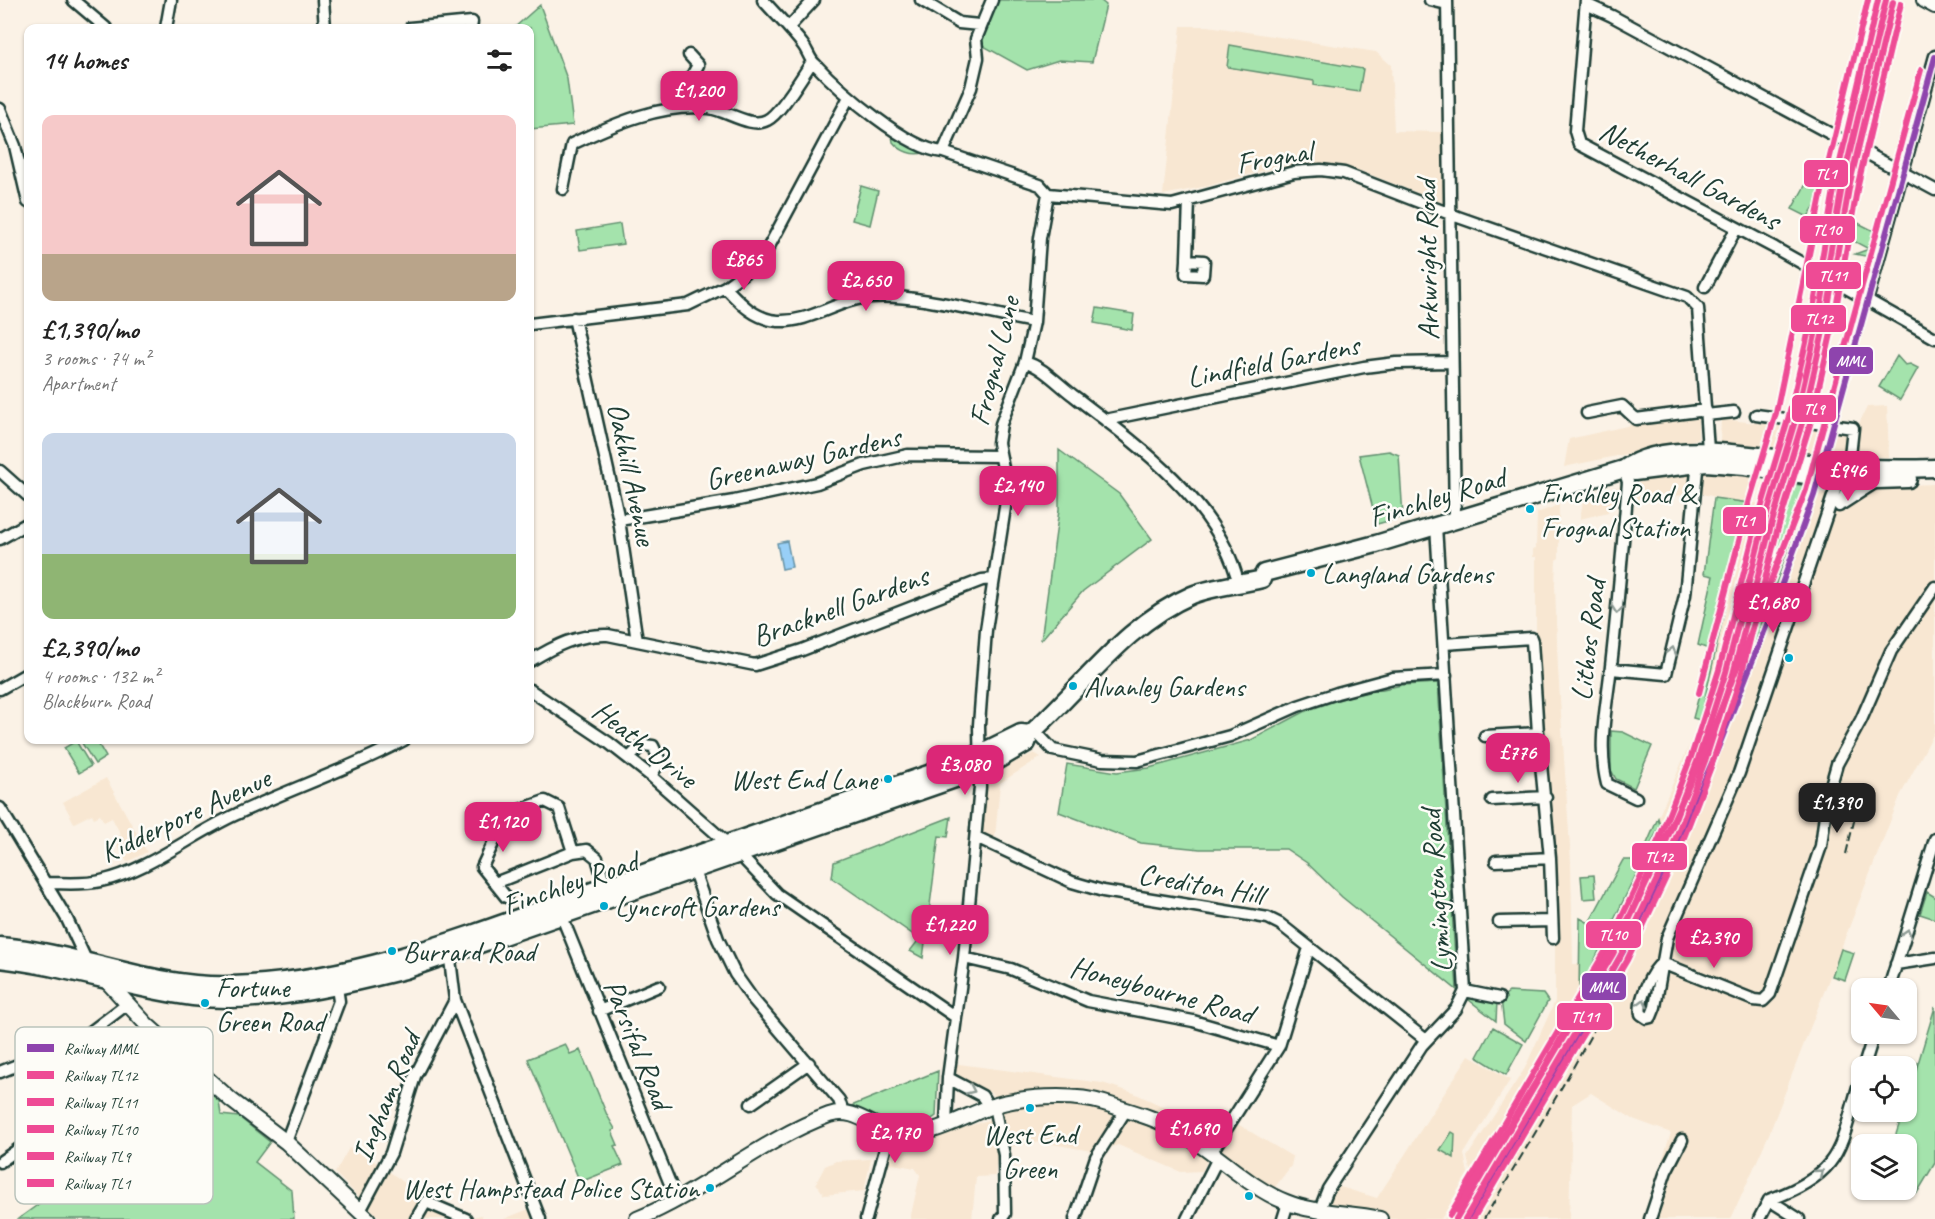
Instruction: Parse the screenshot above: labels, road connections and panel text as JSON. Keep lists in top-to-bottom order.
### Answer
{
  "streets": {
    "highway": ["Finchley Road"],
    "street": [
      "Frognal",
      "Netherhall Gardens",
      "Arkwright Road",
      "Frognal Lane",
      "Lindfield Gardens",
      "Greenaway Gardens",
      "Oakhill Avenue",
      "Bracknell Gardens",
      "Lithos Road",
      "Heath Drive",
      "Kidderpore Avenue",
      "Crediton Hill",
      "Lymington Road",
      "Honeybourne Road",
      "Parsifal Road",
      "Ingham Road"
    ]
  },
  "crossings": [
    ["Frognal", "Arkwright Road"],
    ["Frognal", "Frognal Lane"],
    ["Frognal", "Finchley Road"],
    ["Frognal", "Lithos Road"],
    ["Arkwright Road", "Lindfield Gardens"],
    ["Arkwright Road", "Finchley Road"],
    ["Frognal Lane", "Greenaway Gardens"],
    ["Frognal Lane", "Finchley Road"],
    ["Frognal Lane", "Bracknell Gardens"],
    ["Greenaway Gardens", "Oakhill Avenue"],
    ["Oakhill Avenue", "Bracknell Gardens"],
    ["Finchley Road", "Lithos Road"],
    ["Finchley Road", "Heath Drive"],
    ["Finchley Road", "Lymington Road"],
    ["Finchley Road", "Parsifal Road"],
    ["Crediton Hill", "Lymington Road"]
  ],
  "one_way": ["Lithos Road"],
  "places": [
    "Finchley Road & Frognal Station",
    "Langland Gardens",
    "Alvanley Gardens",
    "West End Lane",
    "Lyncroft Gardens",
    "Burrard Road",
    "Fortune Green Road",
    "West End Green",
    "West Hampstead Police Station"
  ],
  "lines": [
    "rail line TL12",
    "rail line TL10",
    "rail line TL1",
    "rail line TL11",
    "rail line TL9",
    "rail line MML"
  ],
  "legend": [
    "Railway MML",
    "Railway TL12",
    "Railway TL11",
    "Railway TL10",
    "Railway TL9",
    "Railway TL1"
  ],
  "north": "top left",
  "page": {
    "heading": "14 homes",
    "price": [
      "£1,200",
      "£865",
      "£2,650",
      "£946",
      "£2,140",
      "£1,680",
      "£776",
      "£3,080",
      "£1,390",
      "£1,120",
      "£1,220",
      "£2,390",
      "£1,690",
      "£2,170"
    ],
    "list": [
      {
        "name": "£1,390/mo",
        "note": "3 rooms · 74 m² · Apartment"
      },
      {
        "name": "£2,390/mo",
        "note": "4 rooms · 132 m² · Blackburn Road"
      }
    ]
  }
}
